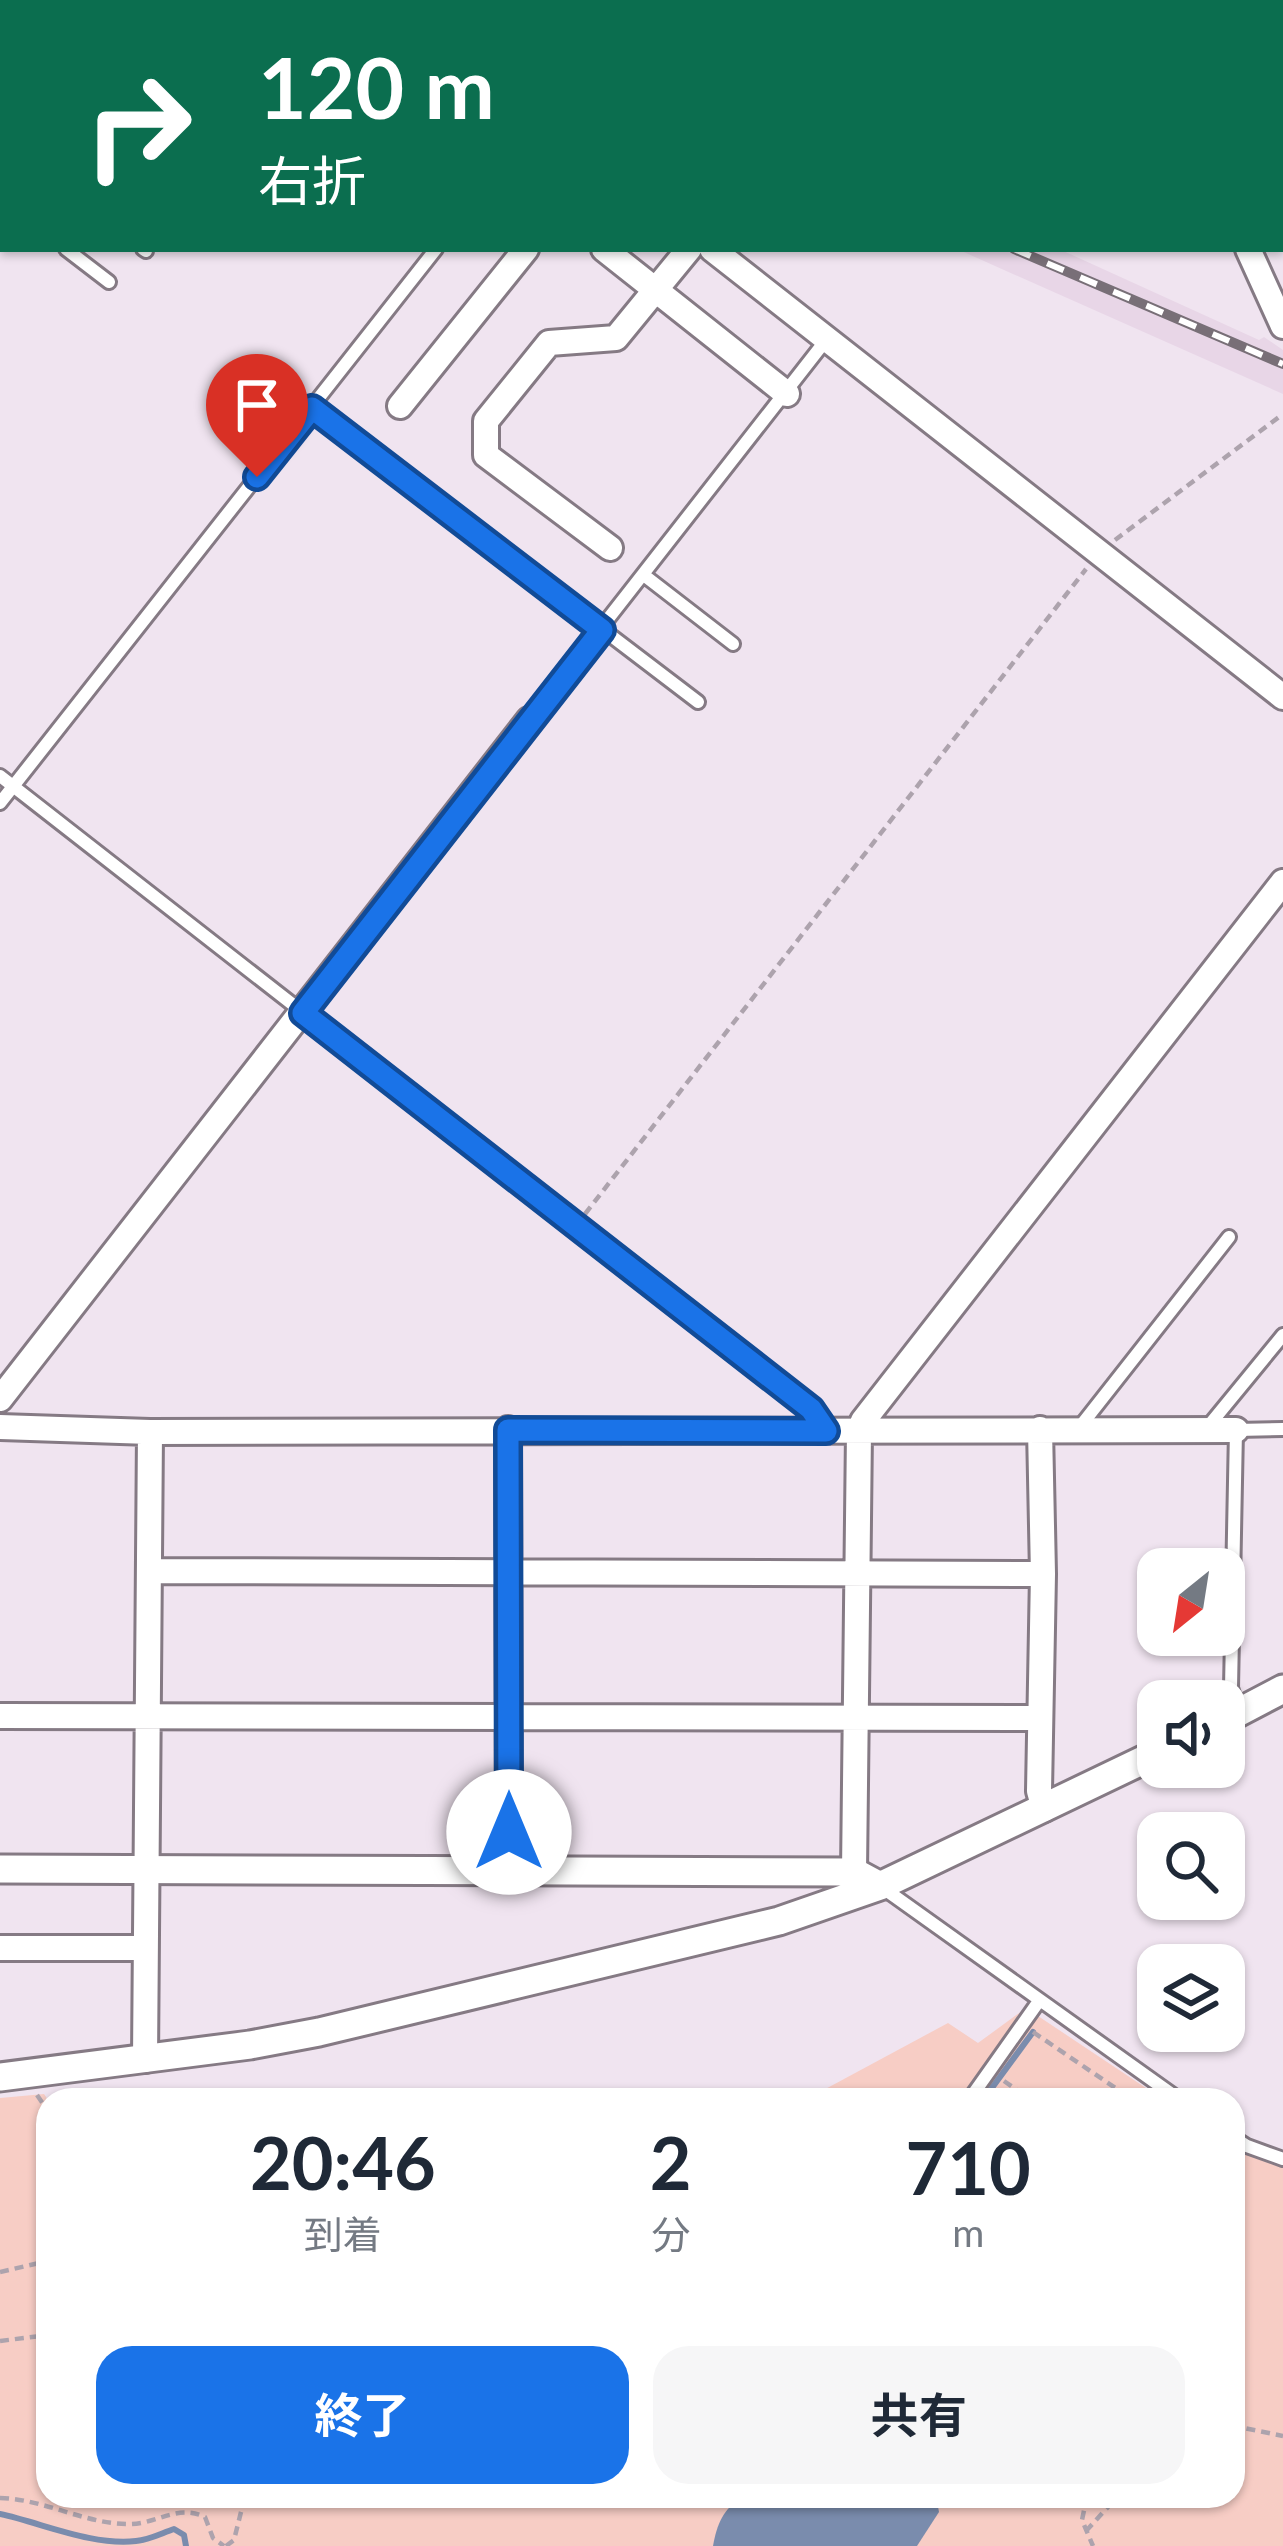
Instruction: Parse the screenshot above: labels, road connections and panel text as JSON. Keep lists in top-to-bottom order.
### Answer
{
  "north": "bottom left",
  "page": {
    "turn": ["120 m", "右折"],
    "eta": [
      "20:46",
      "到着",
      "2",
      "分",
      "710",
      "m"
    ],
    "buttons": ["終了", "共有"]
  }
}
